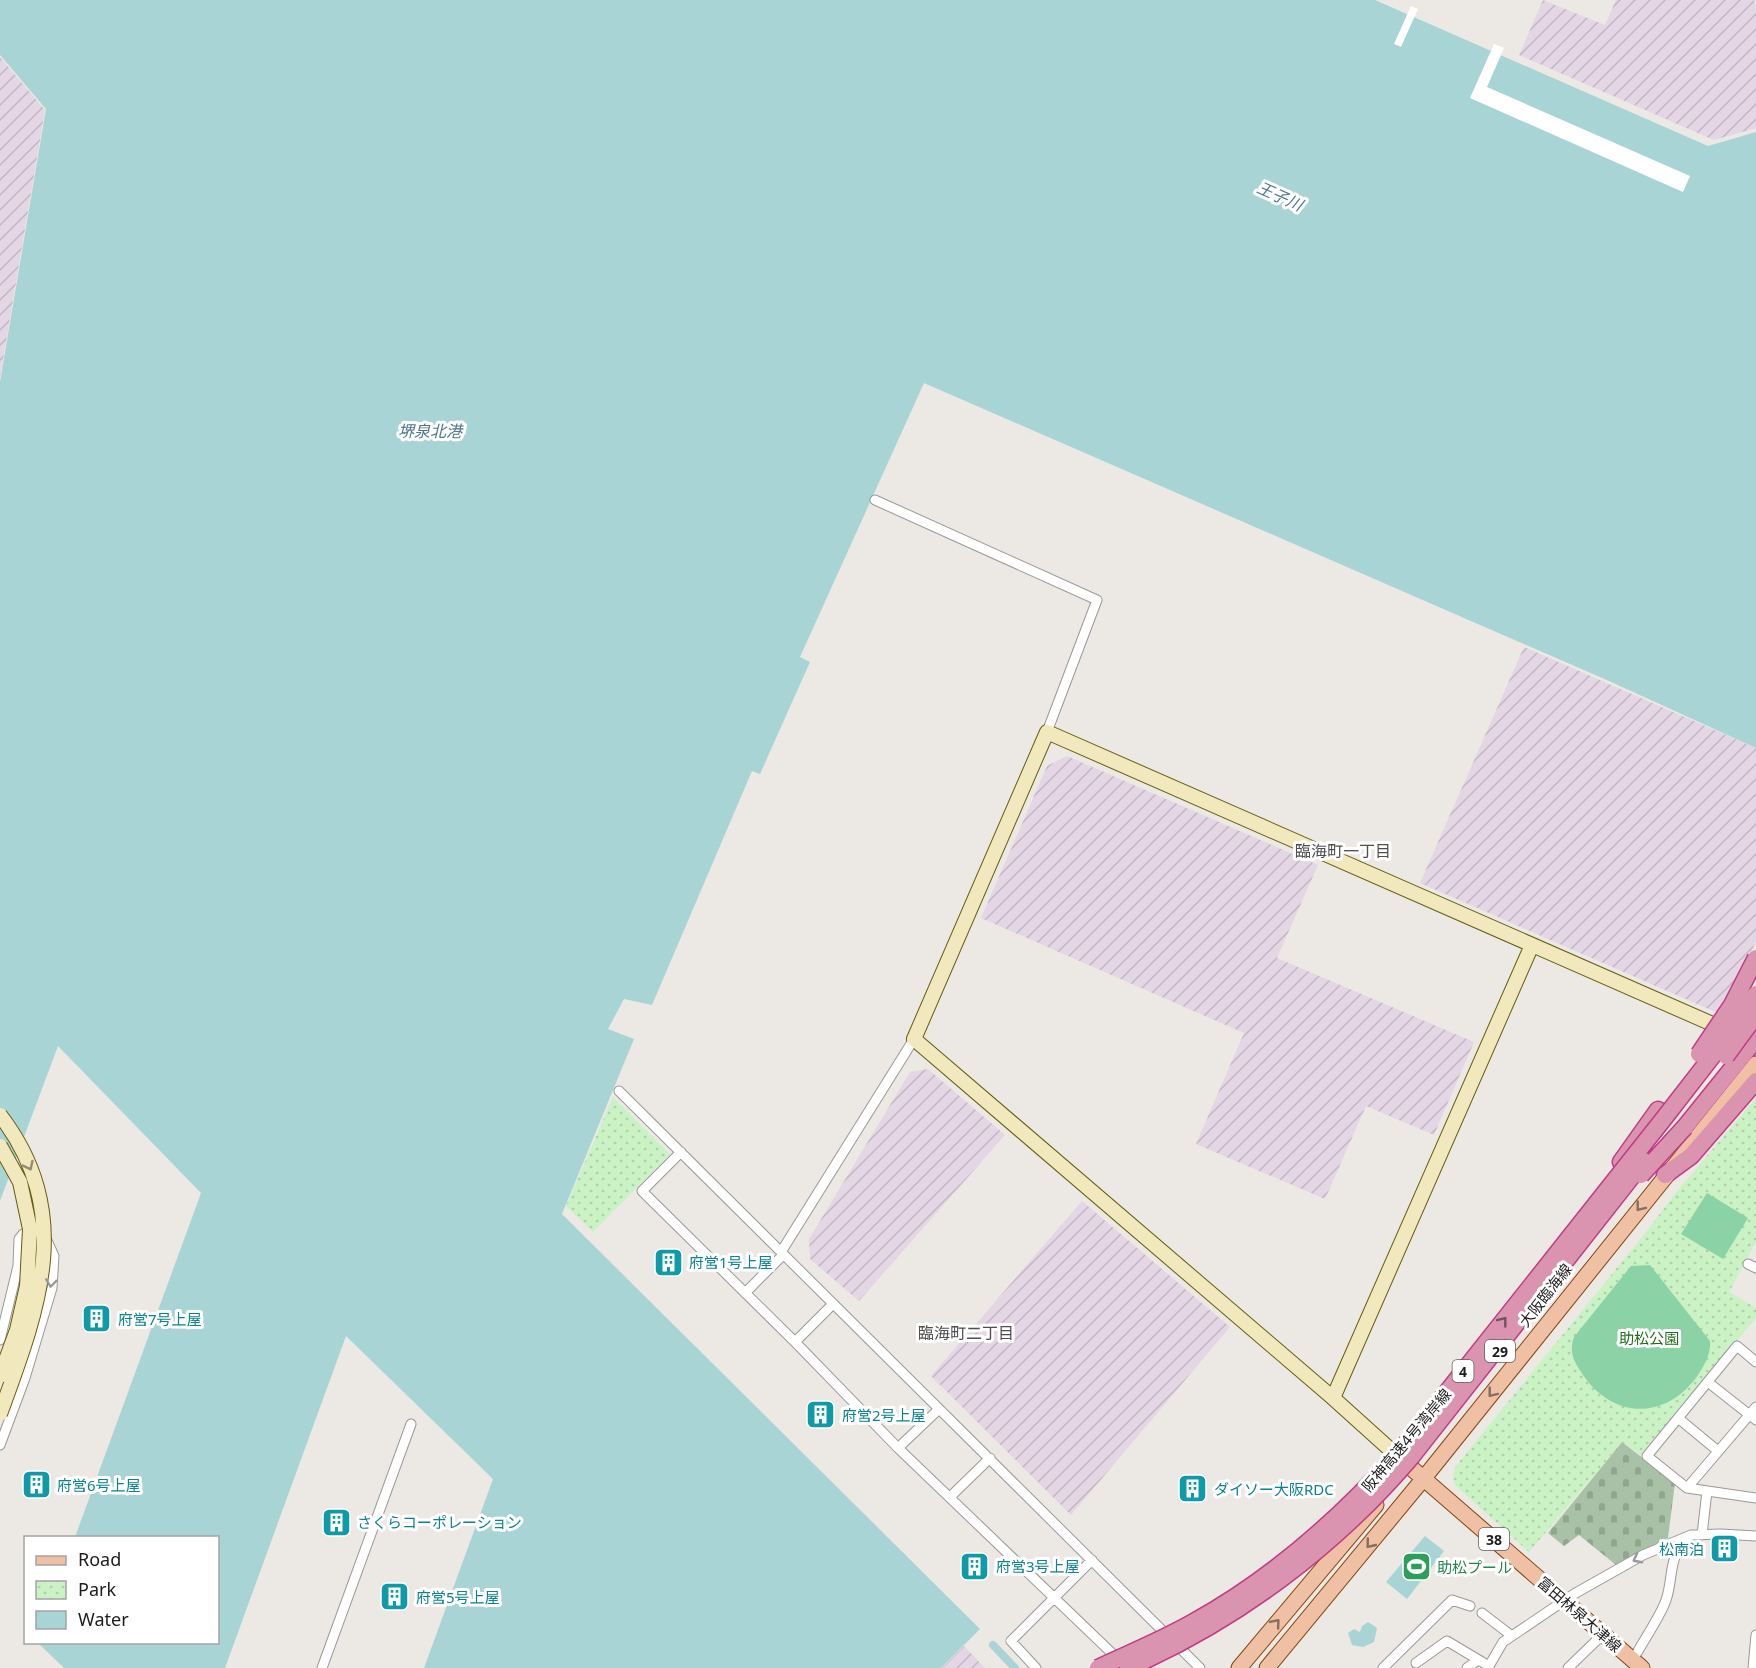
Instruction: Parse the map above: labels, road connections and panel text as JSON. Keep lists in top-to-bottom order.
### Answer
{
  "streets": {
    "highway": ["4", "阪神高速4号湾岸線"],
    "main road": [
      "大阪臨海線",
      "29",
      "38",
      "富田林泉大津線"
    ]
  },
  "crossings": [
    ["大阪臨海線", "富田林泉大津線"],
    ["38", "富田林泉大津線"]
  ],
  "districts": ["臨海町一丁目", "臨海町二丁目"],
  "water": ["王子川", "堺泉北港"],
  "parks": ["助松公園"],
  "places": {
    "building": [
      "府営1号上屋",
      "府営7号上屋",
      "府営2号上屋",
      "府営6号上屋",
      "ダイソー大阪RDC",
      "さくらコーポレーション",
      "松南泊",
      "府営3号上屋",
      "府営5号上屋"
    ],
    "sports": ["助松プール"]
  },
  "legend": ["Road", "Park", "Water"]
}
